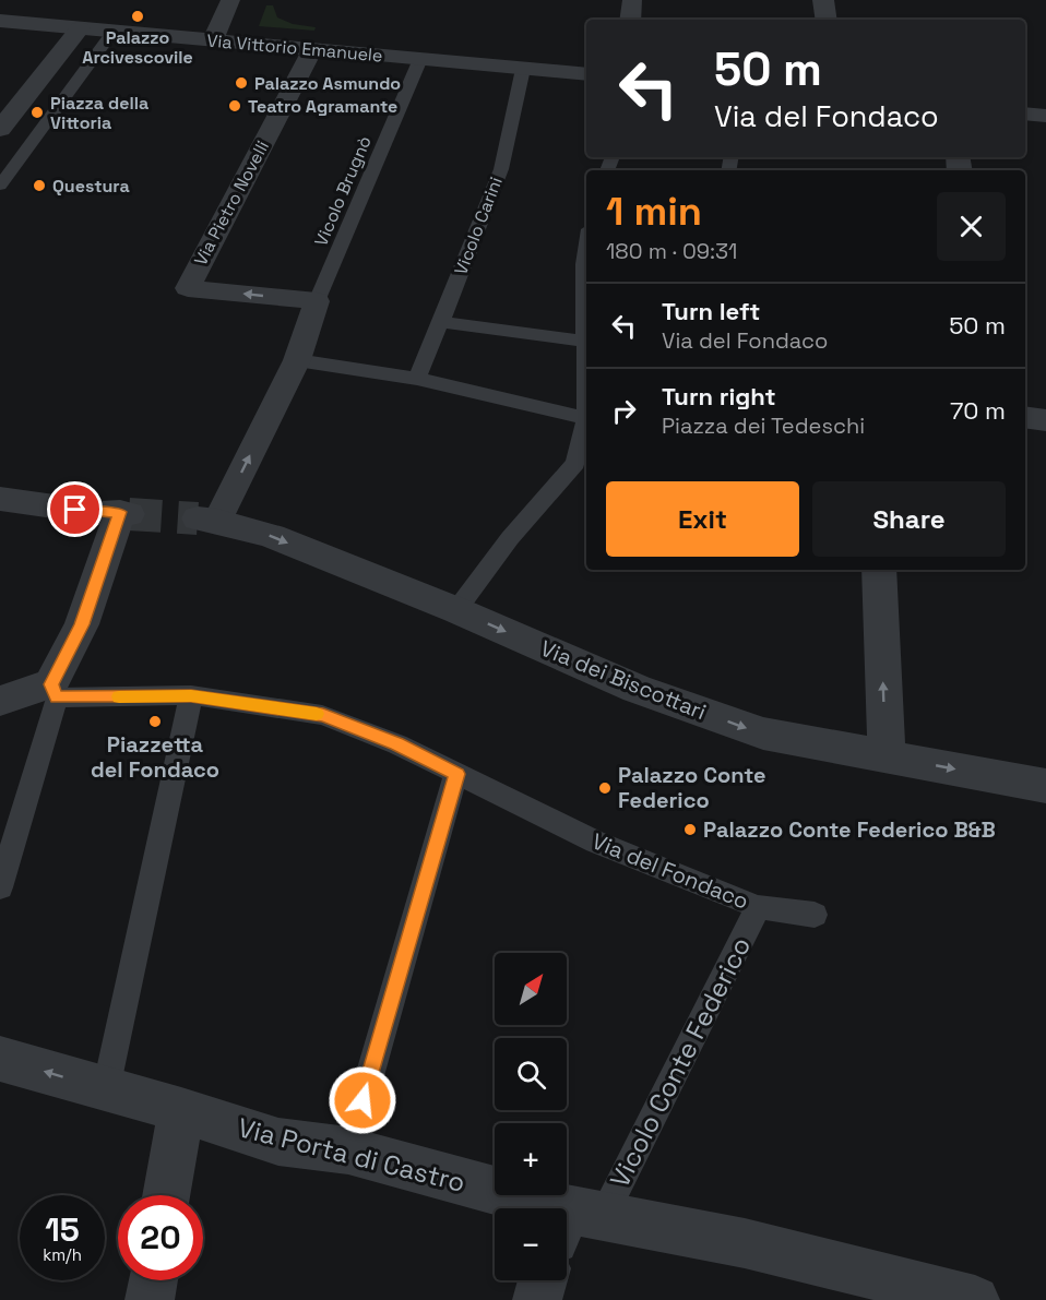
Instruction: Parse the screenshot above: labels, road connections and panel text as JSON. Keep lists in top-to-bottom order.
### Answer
{
  "streets": {
    "street": [
      "Via Vittorio Emanuele",
      "Via Pietro Novelli",
      "Via dei Biscottari",
      "Via Porta di Castro"
    ],
    "lane": [
      "Vicolo Brugnò",
      "Vicolo Carini",
      "Via del Fondaco",
      "Vicolo Conte Federico"
    ]
  },
  "crossings": [
    ["Via Vittorio Emanuele", "Vicolo Brugnò"],
    ["Via Vittorio Emanuele", "Via Pietro Novelli"],
    ["Via Vittorio Emanuele", "Vicolo Carini"],
    ["Vicolo Brugnò", "Via Pietro Novelli"],
    ["Via del Fondaco", "Vicolo Conte Federico"],
    ["Vicolo Conte Federico", "Via Porta di Castro"]
  ],
  "one_way": ["Via dei Biscottari"],
  "places": [
    "Palazzo Arcivescovile",
    "Palazzo Asmundo",
    "Teatro Agramante",
    "Piazza della Vittoria",
    "Questura",
    "Piazzetta del Fondaco",
    "Palazzo Conte Federico",
    "Palazzo Conte Federico B&B"
  ],
  "north": "top right",
  "page": {
    "turn": ["50 m", "Via del Fondaco"],
    "heading": ["1 min", "180 m · 09:31"],
    "list": [
      {
        "name": "Turn left",
        "note": "Via del Fondaco",
        "value": "50 m"
      },
      {
        "name": "Turn right",
        "note": "Piazza dei Tedeschi",
        "value": "70 m"
      }
    ],
    "buttons": ["Exit", "Share"],
    "map_buttons": ["+", "−"],
    "speed": "15 km/h",
    "limit": "20"
  }
}
